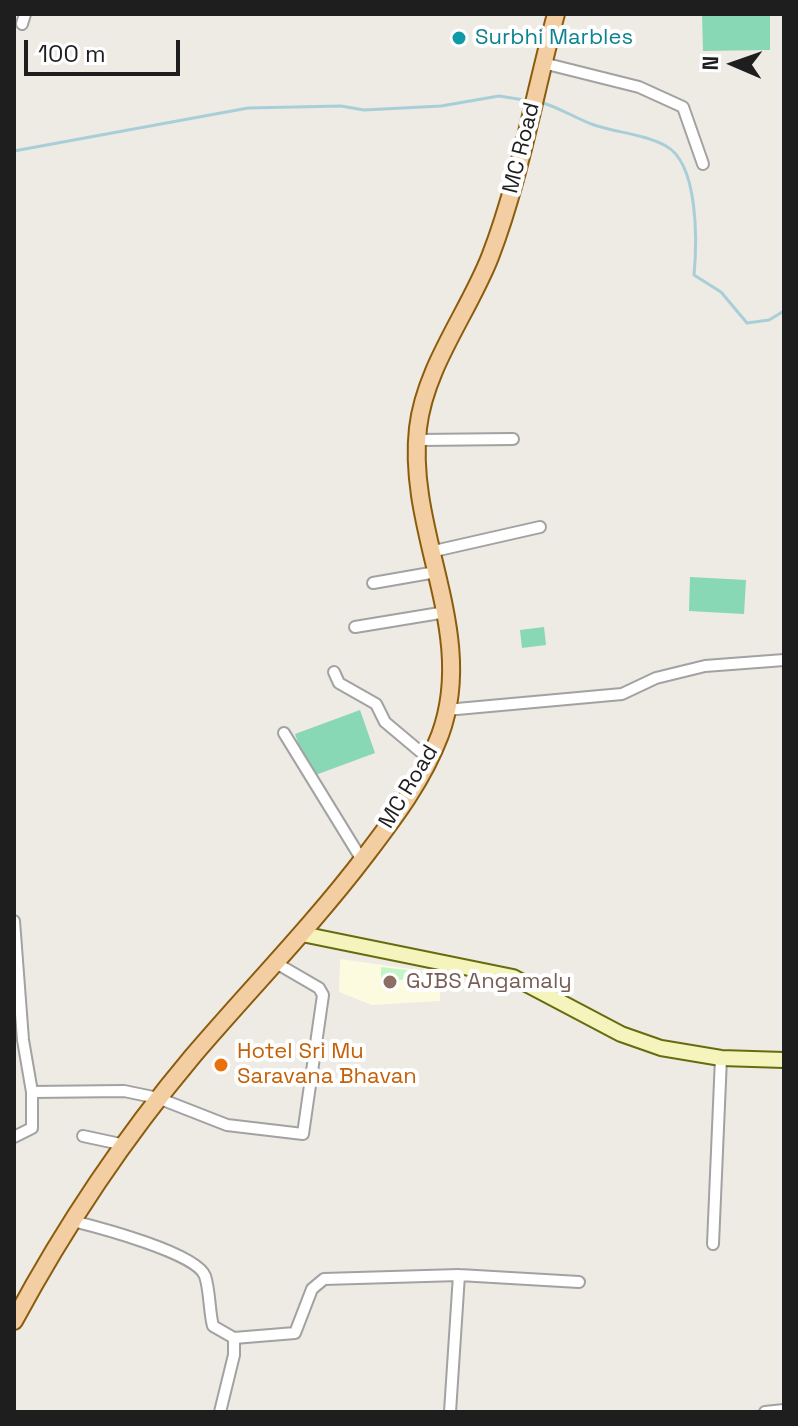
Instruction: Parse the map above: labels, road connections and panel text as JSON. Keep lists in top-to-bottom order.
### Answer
{
  "streets": {
    "main road": ["MC Road"]
  },
  "places": ["Surbhi Marbles", "GJBS Angamaly", "Hotel Sri Mu Saravana Bhavan"],
  "scale_bar": "100 m",
  "north": "left"
}
